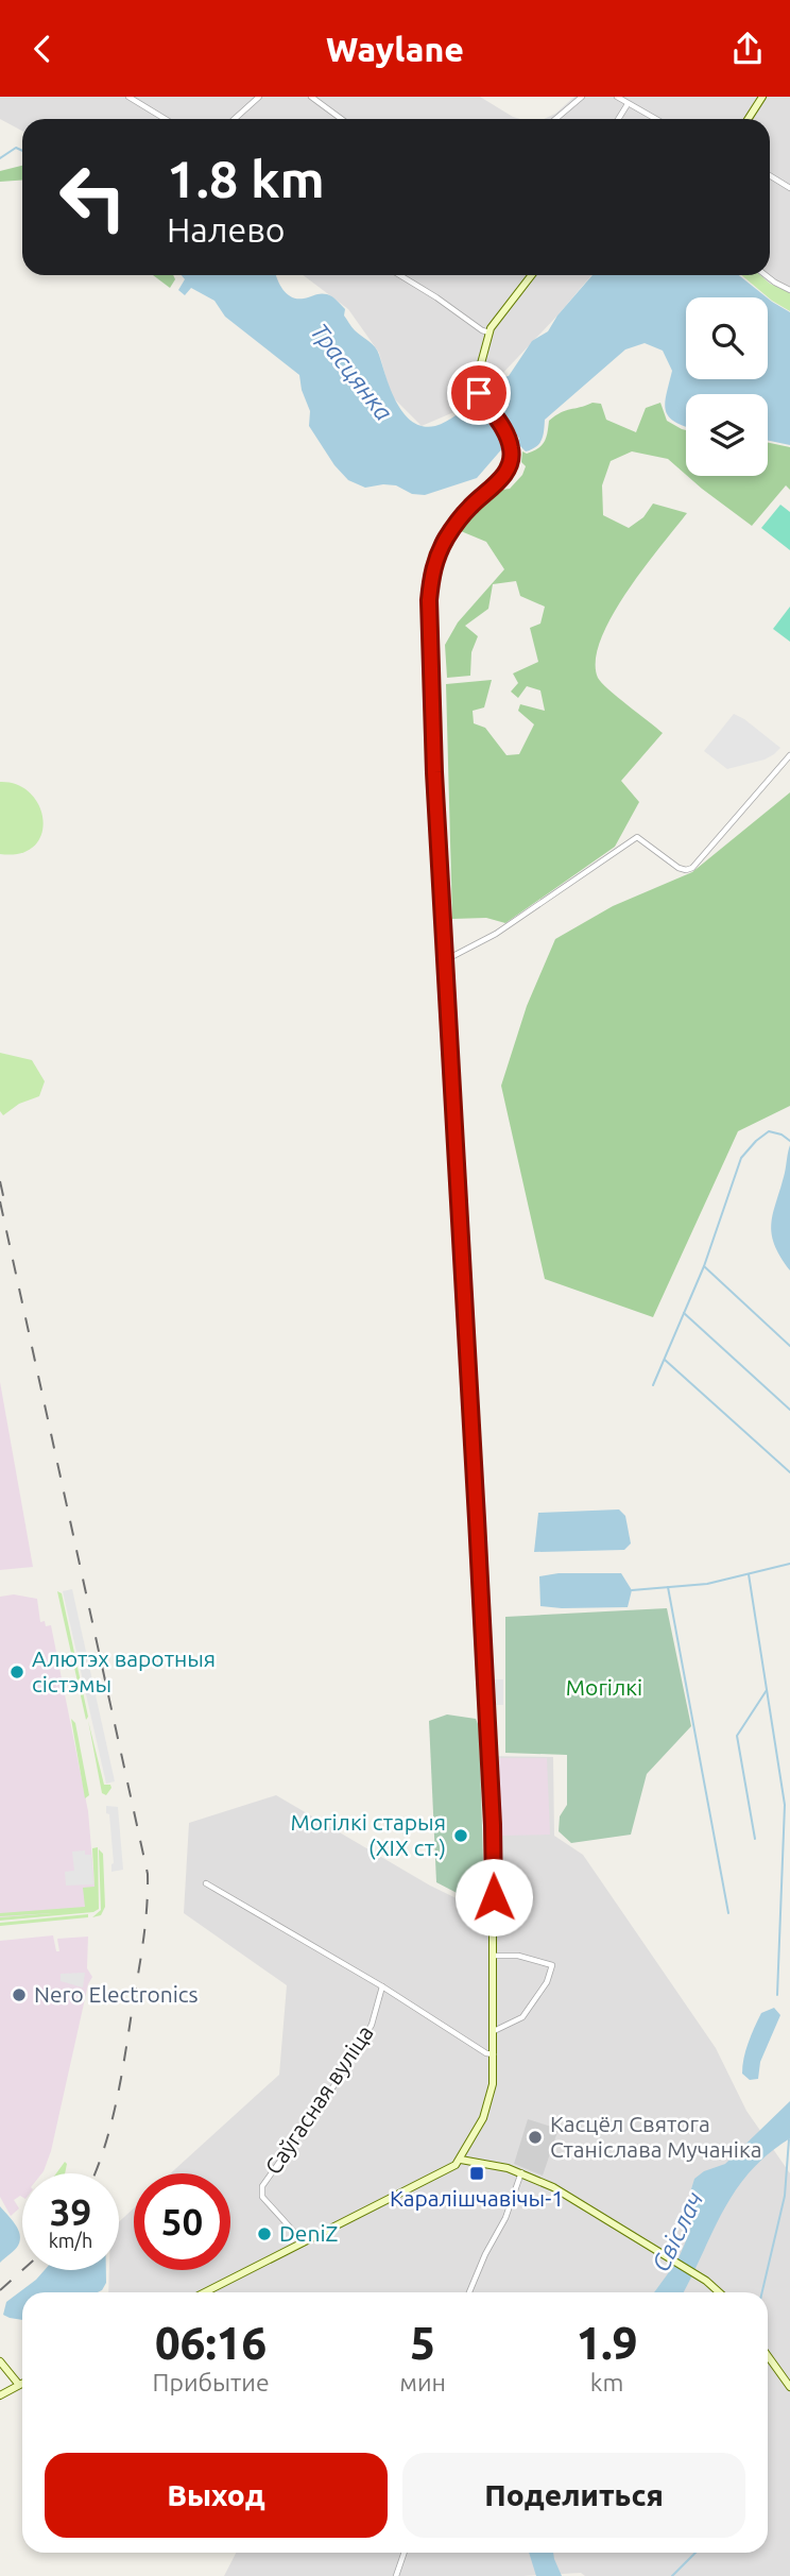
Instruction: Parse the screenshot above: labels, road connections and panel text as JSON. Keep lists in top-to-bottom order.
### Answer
{
  "streets": {
    "street": ["Саўгасная вуліца"]
  },
  "water": ["Трасцянка", "Свіслач"],
  "parks": ["Могілкі"],
  "places": {
    "other": [
      "Алютэх варотныя сістэмы",
      "Могілкі старыя (XIX ст.)",
      "Nero Electronics",
      "Касцёл Святога Станіслава Мучаніка",
      "DeniZ"
    ],
    "transit": ["Каралішчавічы-1"]
  },
  "page": {
    "header": "Waylane",
    "turn": ["1.8 km", "Налево"],
    "speed": "39 km/h",
    "limit": "50",
    "eta": [
      "06:16",
      "Прибытие",
      "5",
      "мин",
      "1.9",
      "km"
    ],
    "buttons": ["Выход", "Поделиться"]
  }
}
